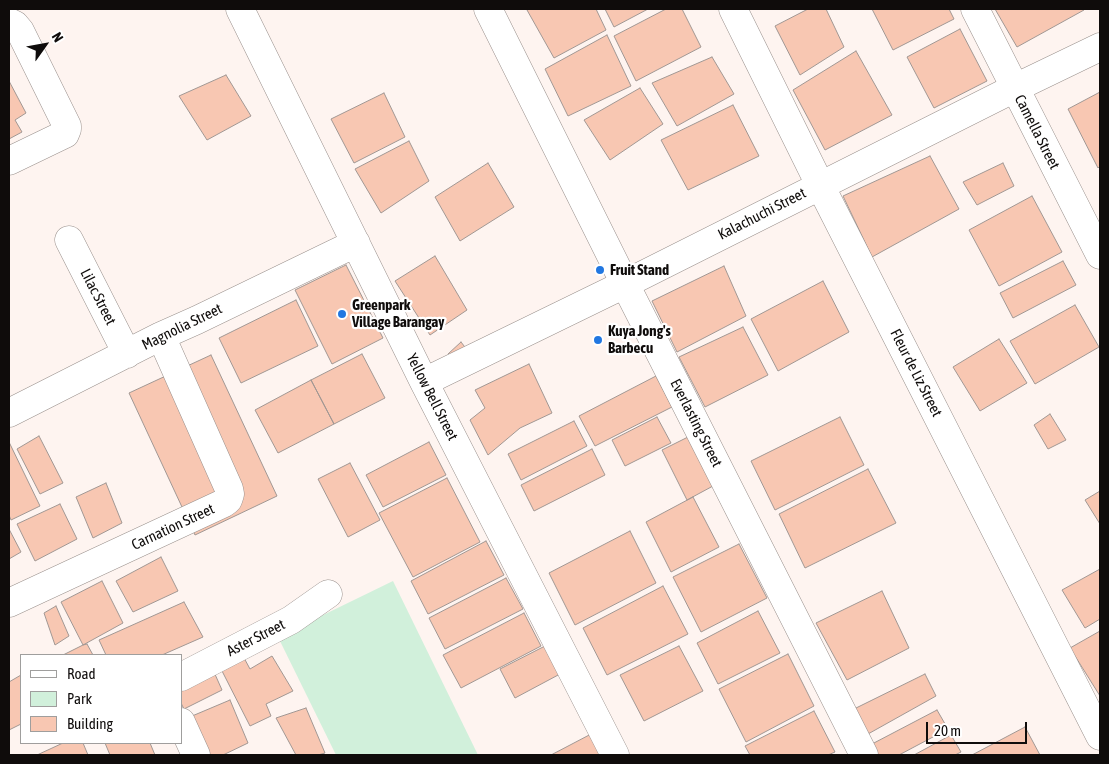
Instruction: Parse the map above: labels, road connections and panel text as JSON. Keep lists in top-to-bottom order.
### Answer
{
  "streets": {
    "street": [
      "Camella Street",
      "Kalachuchi Street",
      "Lilac Street",
      "Magnolia Street",
      "Fleur de Liz Street",
      "Yellow Bell Street",
      "Everlasting Street",
      "Carnation Street",
      "Aster Street"
    ]
  },
  "crossings": [
    ["Camella Street", "Kalachuchi Street"],
    ["Kalachuchi Street", "Fleur de Liz Street"],
    ["Kalachuchi Street", "Yellow Bell Street"],
    ["Kalachuchi Street", "Everlasting Street"],
    ["Lilac Street", "Magnolia Street"],
    ["Magnolia Street", "Yellow Bell Street"],
    ["Magnolia Street", "Carnation Street"]
  ],
  "places": ["Fruit Stand", "Greenpark Village Barangay", "Kuya Jong's Barbecu"],
  "legend": ["Road", "Park", "Building"],
  "scale_bar": "20 m",
  "north": "top right"
}
